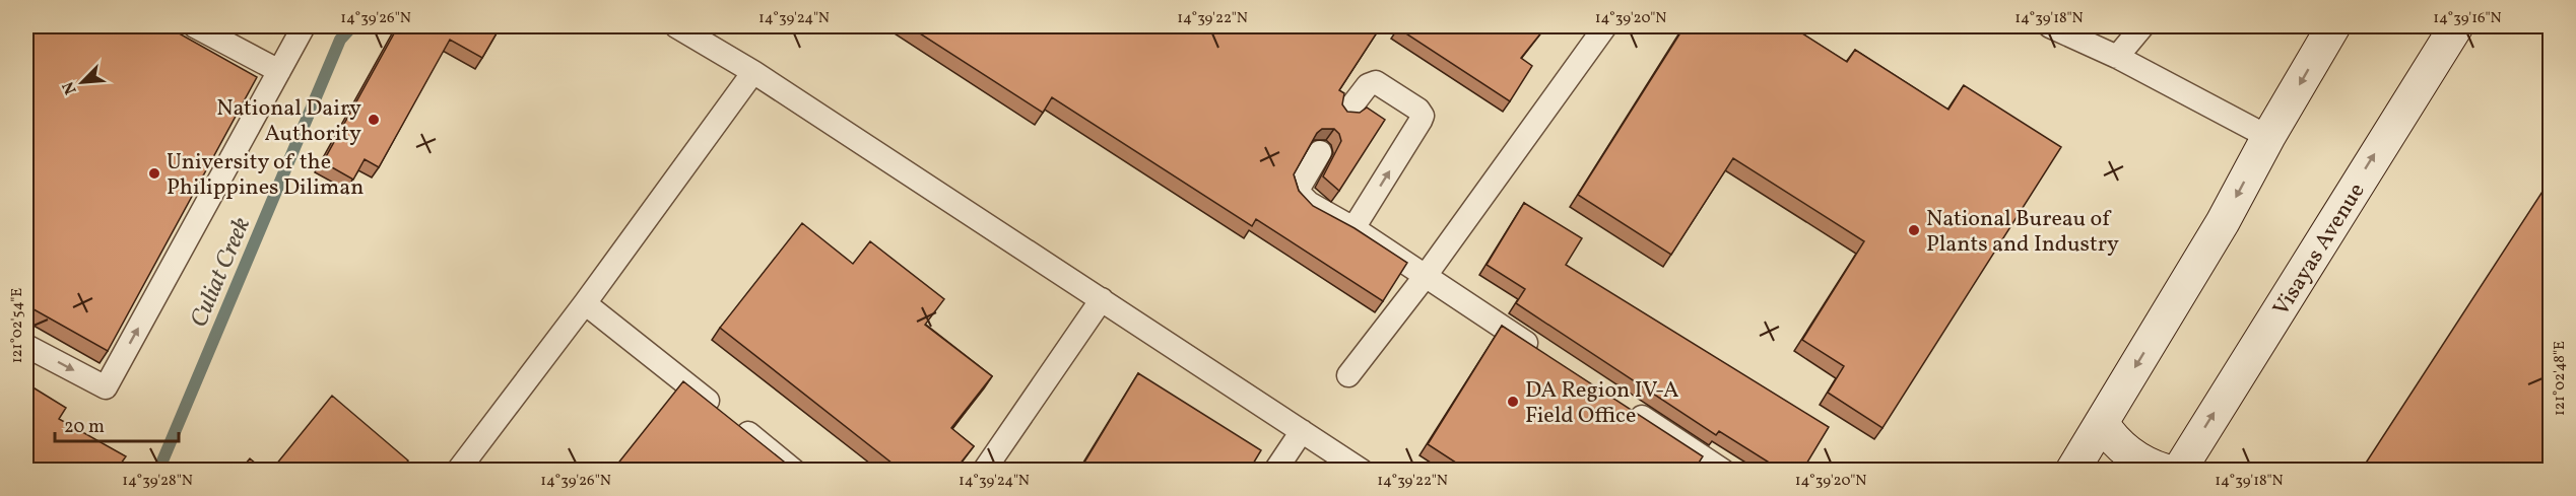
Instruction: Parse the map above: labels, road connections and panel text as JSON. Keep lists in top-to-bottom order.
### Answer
{
  "streets": {
    "main road": ["Visayas Avenue"]
  },
  "water": ["Culiat Creek"],
  "places": [
    "National Dairy Authority",
    "University of the Philippines Diliman",
    "National Bureau of Plants and Industry",
    "DA Region IV-A Field Office"
  ],
  "scale_bar": "20 m",
  "north": "bottom left",
  "coordinates": [
    "14°39'26\"N",
    "14°39'24\"N",
    "14°39'22\"N",
    "14°39'20\"N",
    "14°39'18\"N",
    "14°39'16\"N",
    "121°02'54\"E",
    "121°02'48\"E",
    "14°39'28\"N"
  ]
}
